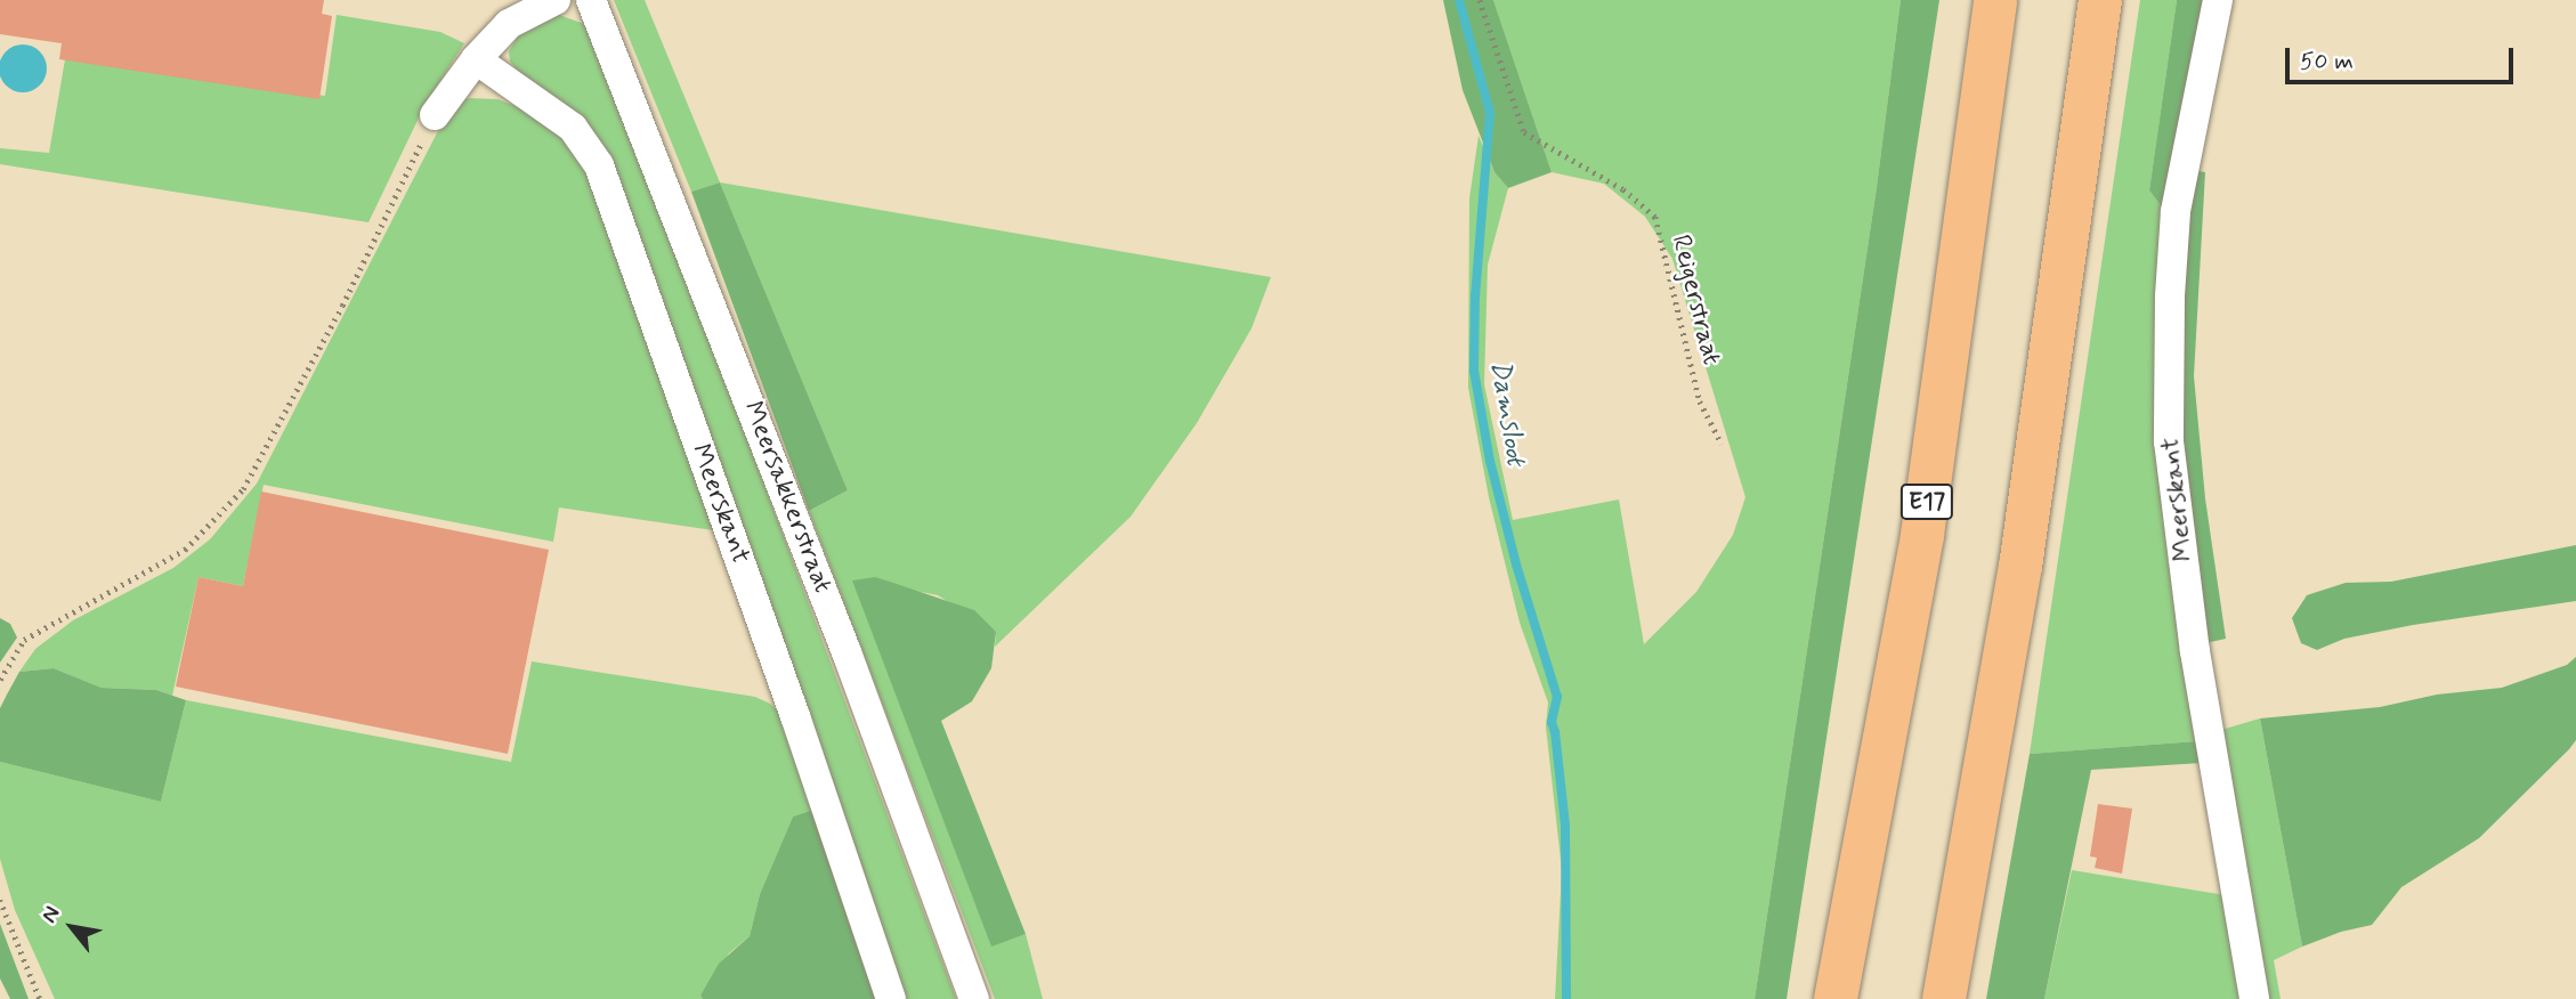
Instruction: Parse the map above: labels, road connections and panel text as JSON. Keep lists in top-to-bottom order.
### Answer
{
  "streets": {
    "highway": ["E17"],
    "street": ["Meersakkerstraat", "Meerskant"],
    "path": ["Reigerstraat"]
  },
  "water": ["Damsloot"],
  "scale_bar": "50 m",
  "north": "top left"
}
